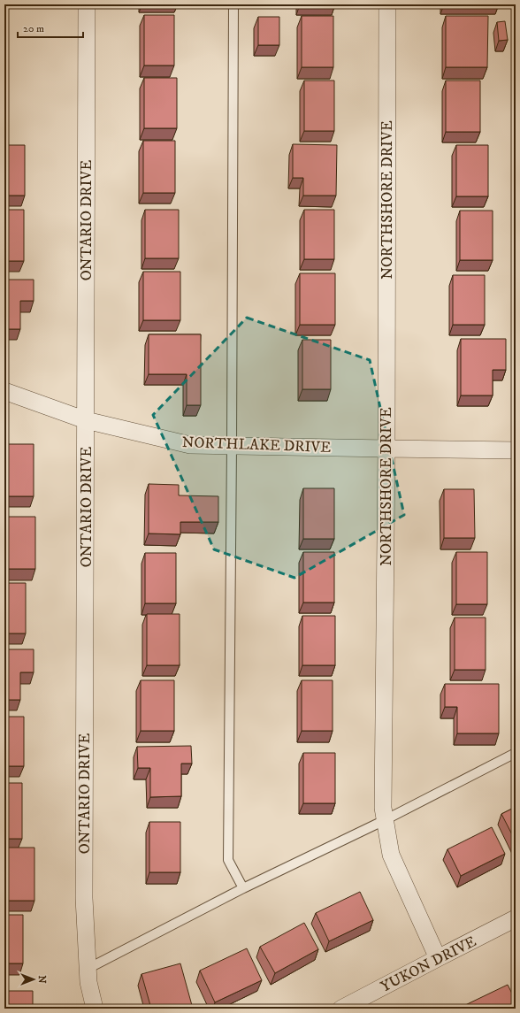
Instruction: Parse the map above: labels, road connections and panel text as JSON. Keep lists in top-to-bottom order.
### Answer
{
  "streets": {
    "street": [
      "NORTHSHORE DRIVE",
      "ONTARIO DRIVE",
      "NORTHLAKE DRIVE",
      "YUKON DRIVE"
    ]
  },
  "crossings": [
    ["NORTHSHORE DRIVE", "NORTHLAKE DRIVE"],
    ["NORTHSHORE DRIVE", "YUKON DRIVE"],
    ["ONTARIO DRIVE", "NORTHLAKE DRIVE"]
  ],
  "scale_bar": "20 m",
  "north": "right"
}
